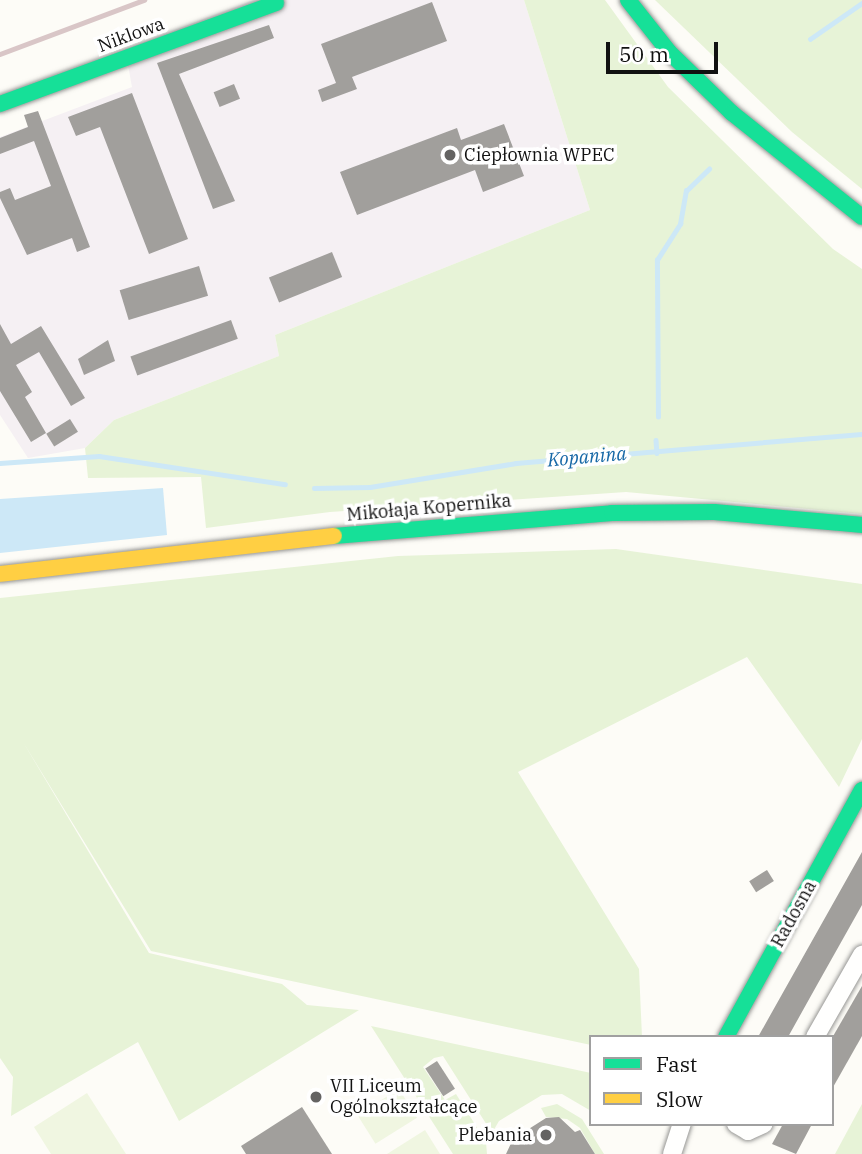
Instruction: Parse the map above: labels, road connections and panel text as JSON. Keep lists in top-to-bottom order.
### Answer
{
  "streets": {
    "street": ["Niklowa", "Mikołaja Kopernika", "Radosna"]
  },
  "water": ["Kopanina"],
  "places": ["Ciepłownia WPEC", "VII Liceum Ogólnokształcące", "Plebania"],
  "legend": ["Fast", "Slow"],
  "scale_bar": "50 m"
}
